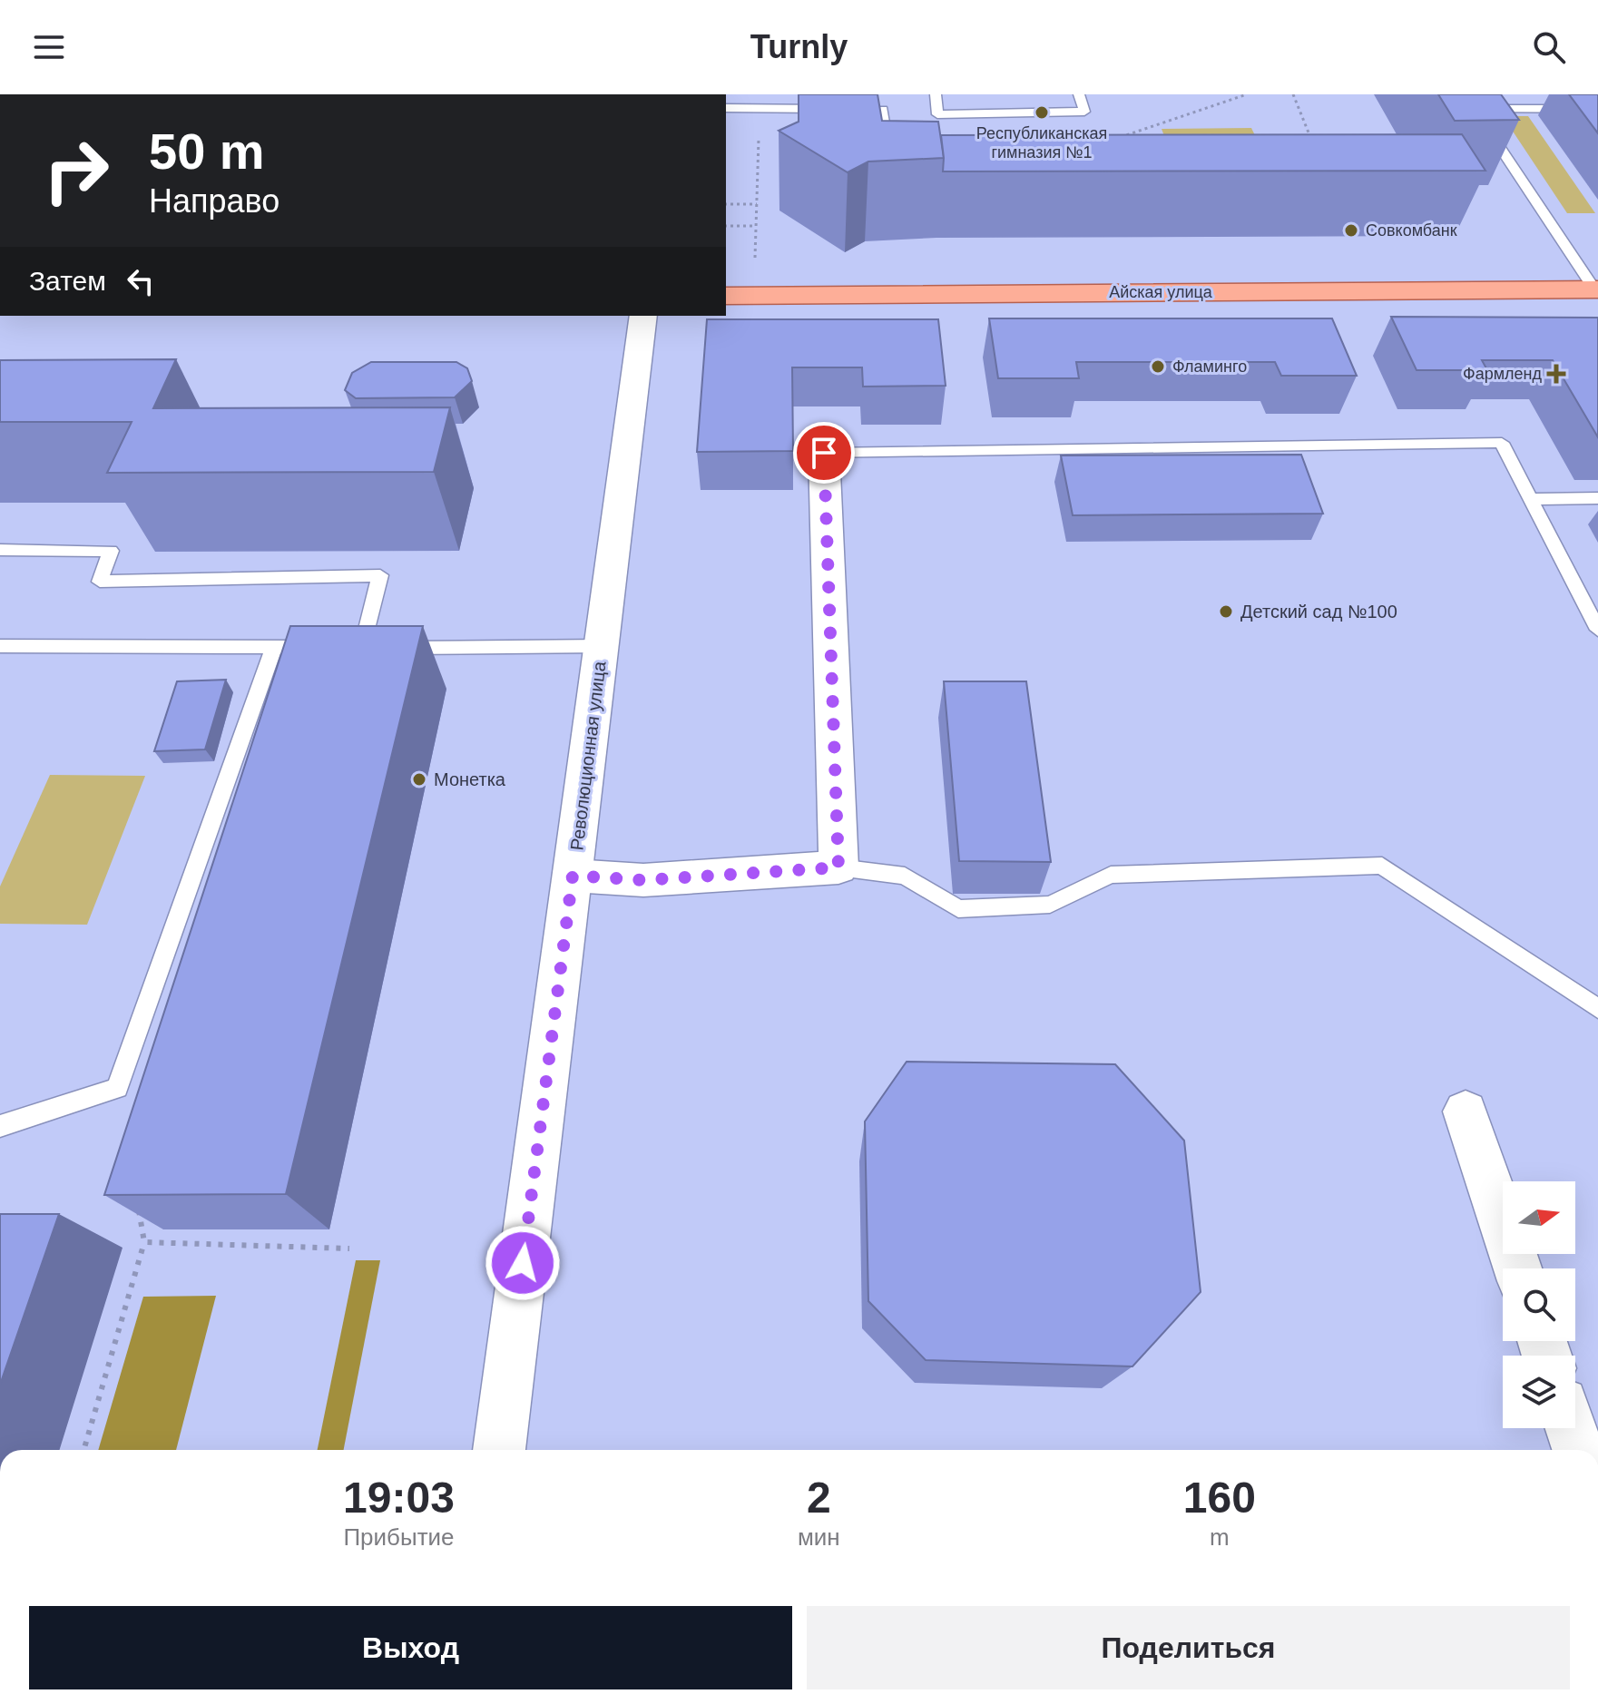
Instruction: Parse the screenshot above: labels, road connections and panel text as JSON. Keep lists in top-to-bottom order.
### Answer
{
  "streets": {
    "main road": ["Айская улица", "Революционная улица"]
  },
  "places": {
    "other": [
      "Республиканская гимназия №1",
      "Совкомбанк",
      "Фламинго",
      "Детский сад №100",
      "Монетка"
    ],
    "health": ["Фармленд"]
  },
  "north": "right",
  "page": {
    "header": "Turnly",
    "turn": ["50 m", "Направо"],
    "then": "Затем",
    "eta": [
      "19:03",
      "Прибытие",
      "2",
      "мин",
      "160",
      "m"
    ],
    "buttons": ["Выход", "Поделиться"]
  }
}
